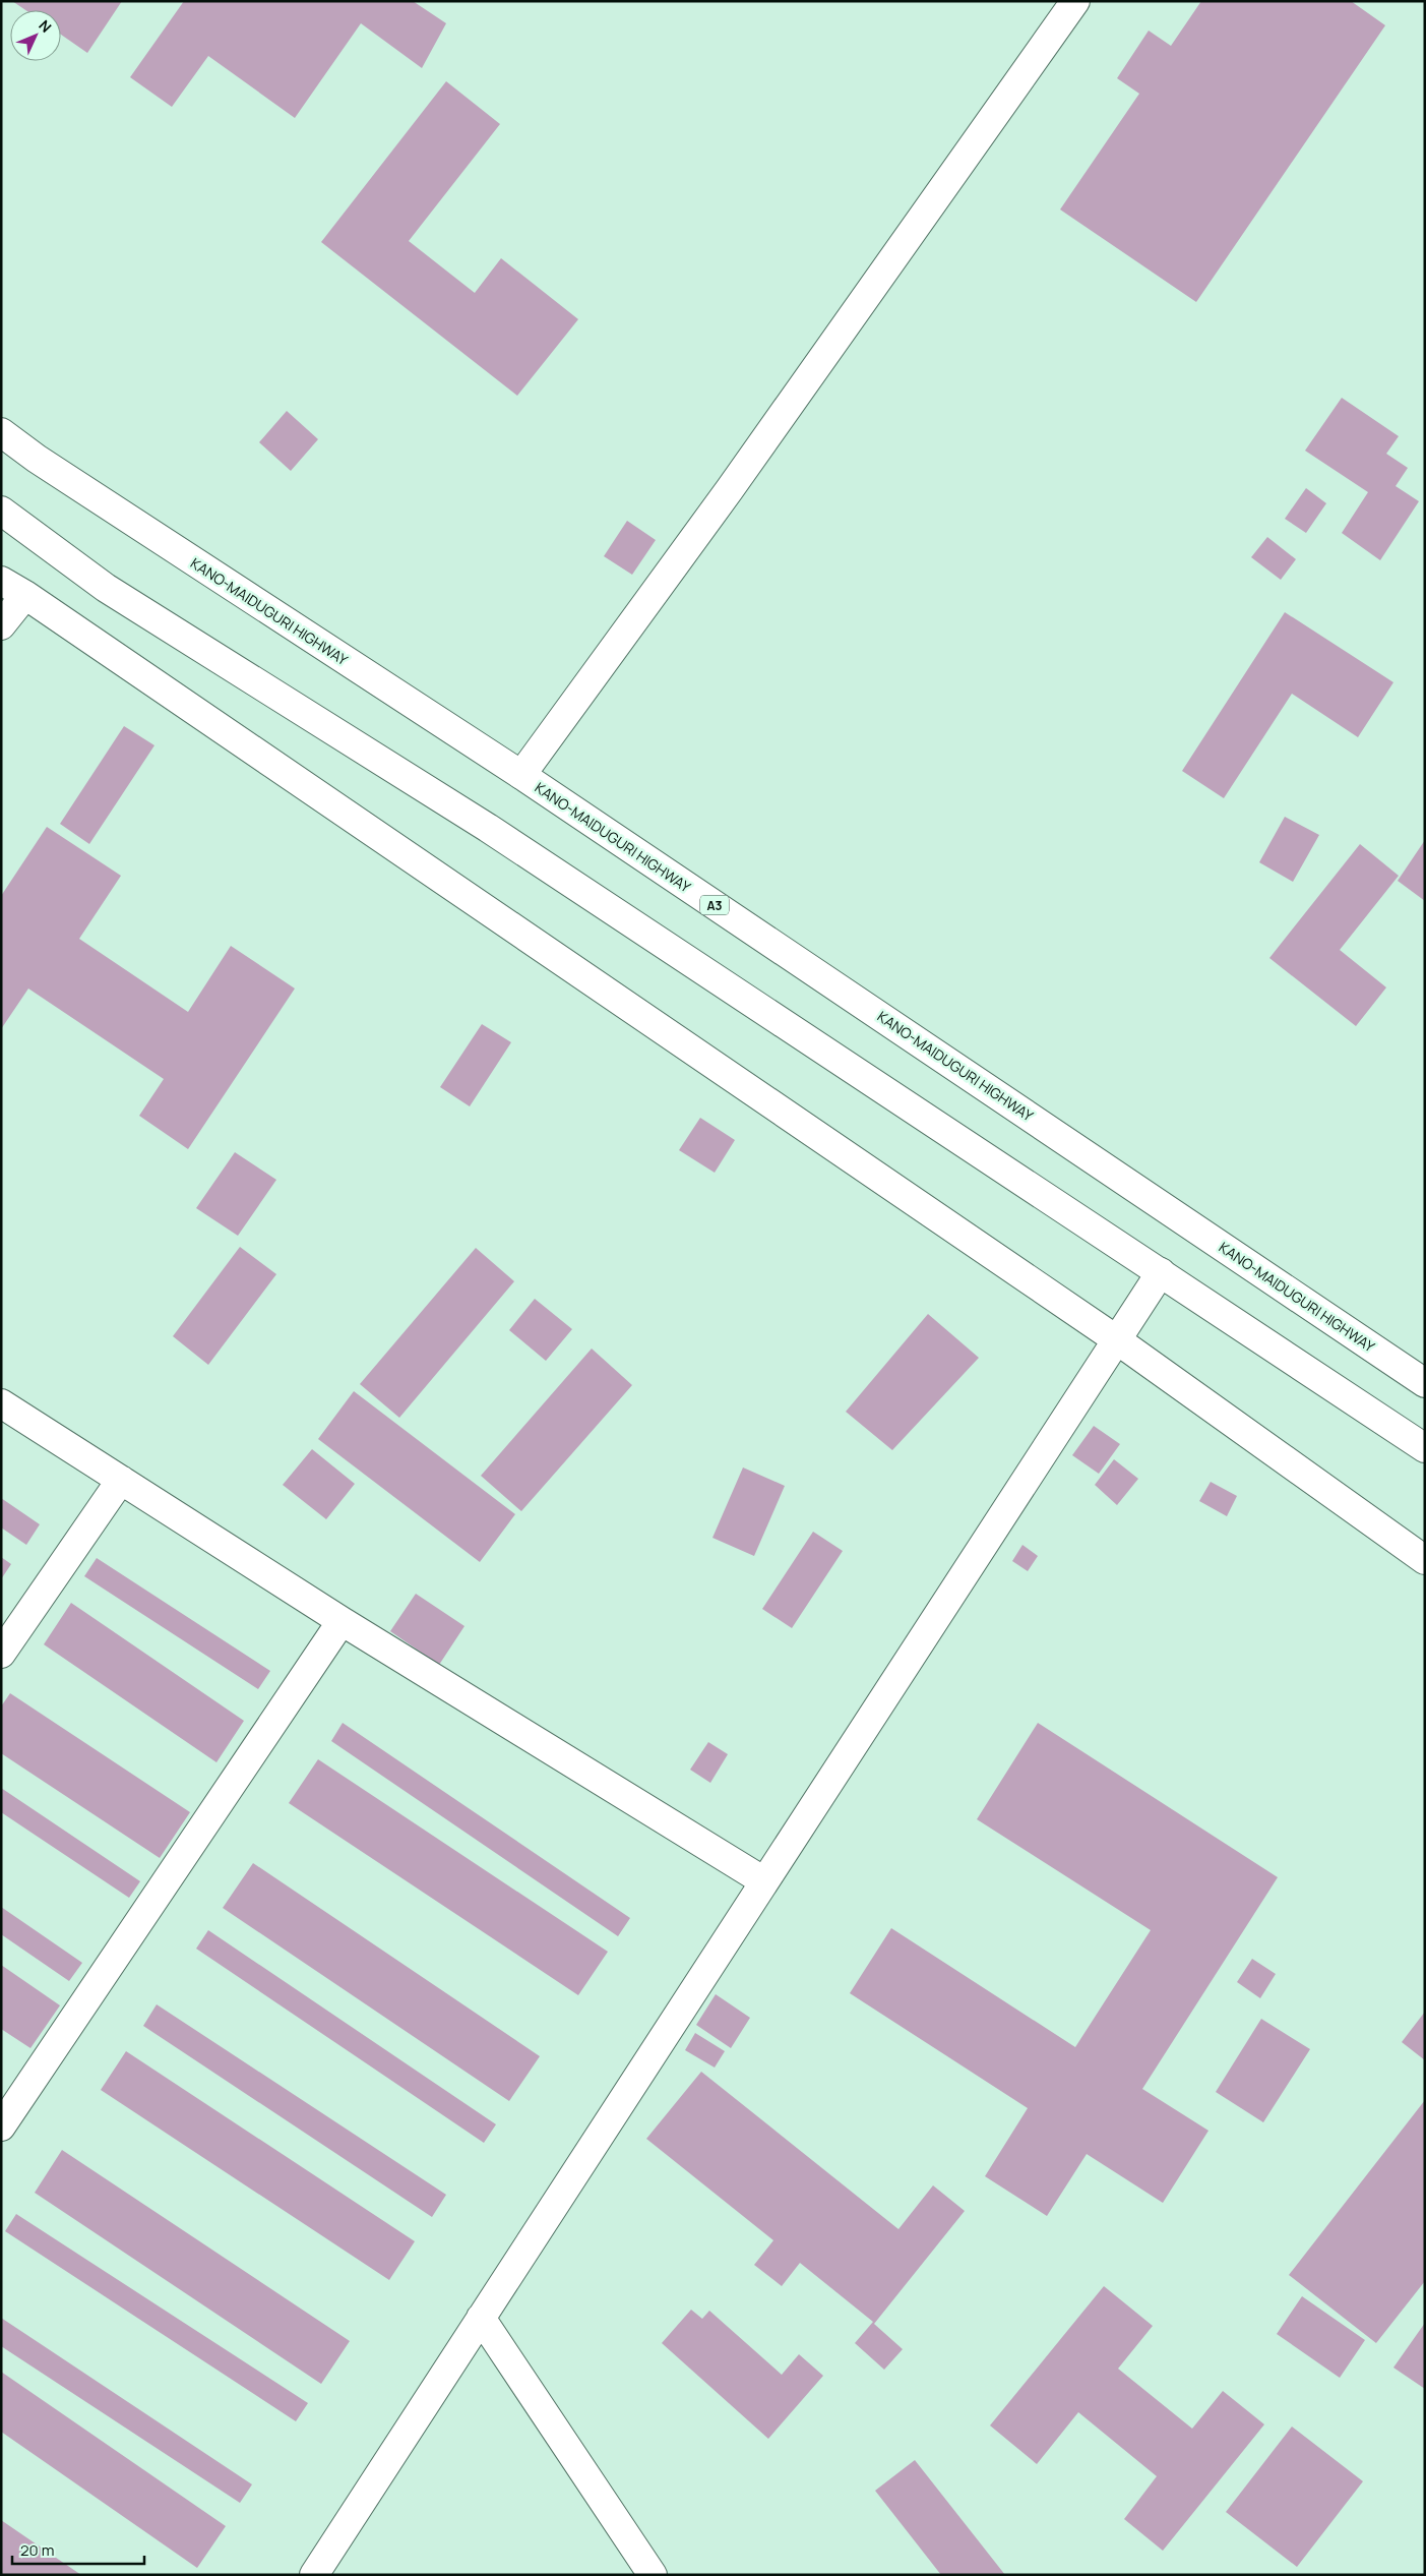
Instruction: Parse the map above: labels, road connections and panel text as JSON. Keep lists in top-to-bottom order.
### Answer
{
  "streets": {
    "main road": ["KANO-MAIDUGURI HIGHWAY", "A3"]
  },
  "scale_bar": "20 m",
  "north": "top right"
}
